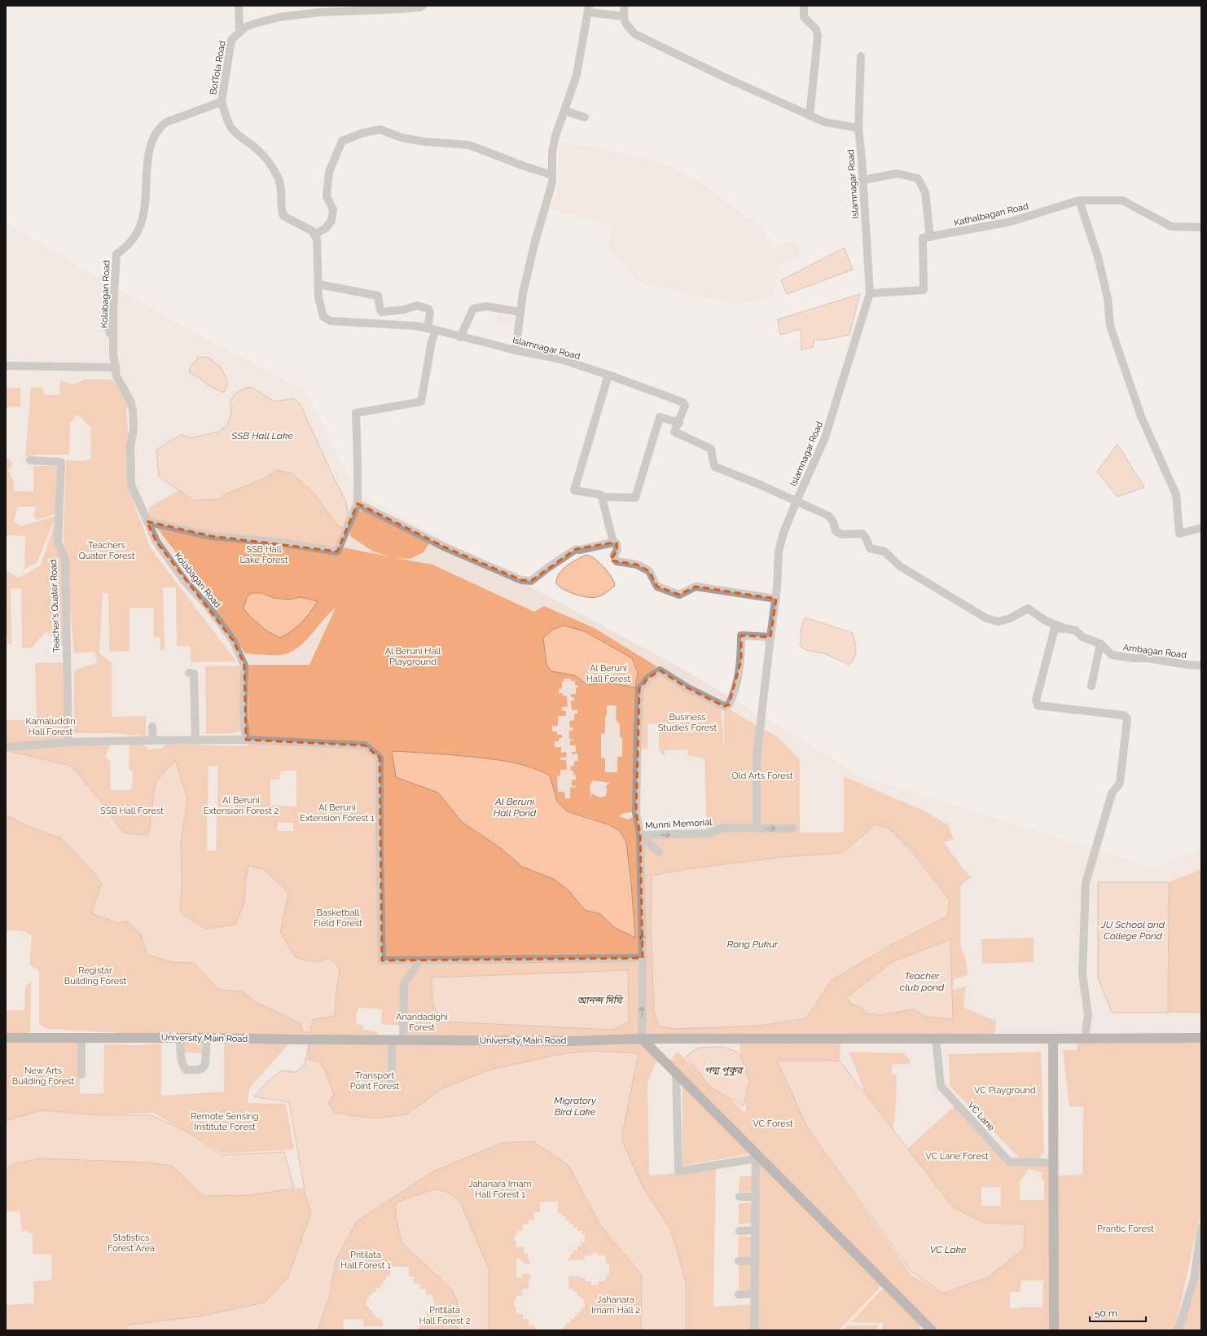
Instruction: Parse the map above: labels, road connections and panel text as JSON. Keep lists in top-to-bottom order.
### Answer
{
  "streets": {
    "street": [
      "BotTola Road",
      "Islamnagar Road",
      "Kathalbagan Road",
      "Kolabagan Road",
      "Teacher's Quater Road",
      "Ambagan Road",
      "Munni Memorial",
      "University Main Road",
      "VC Lane"
    ]
  },
  "crossings": [
    ["BotTola Road", "Kolabagan Road"],
    ["Islamnagar Road", "Ambagan Road"],
    ["Islamnagar Road", "Munni Memorial"],
    ["Munni Memorial", "University Main Road"],
    ["University Main Road", "VC Lane"]
  ],
  "water": [
    "SSB Hall Lake",
    "Al Beruni Hall Pond",
    "JU School and College Pond",
    "Rong Pukur",
    "Teacher club pond",
    "আনন্দ দিঘি",
    "পদ্ম পুকুর",
    "Migratory Bird Lake",
    "VC Lake"
  ],
  "parks": [
    "Teachers Quater Forest",
    "SSB Hall Lake Forest",
    "Al Beruni Hall Playground",
    "Al Beruni Hall Forest",
    "Business Studies Forest",
    "Kamaluddin Hall Forest",
    "Old Arts Forest",
    "Al Beruni Extension Forest 2",
    "Al Beruni Extension Forest 1",
    "SSB Hall Forest",
    "Basketball Field Forest",
    "Registar Building Forest",
    "Anandadighi Forest",
    "New Arts Building Forest",
    "Transport Point Forest",
    "VC Playground",
    "Remote Sensing Institute Forest",
    "VC Forest",
    "VC Lane Forest",
    "Jahanara Imam Hall Forest 1",
    "Prantic Forest",
    "Statistics Forest Area",
    "Pritilata Hall Forest 1",
    "Jahanara Imam Hall 2",
    "Pritilata Hall Forest 2"
  ],
  "scale_bar": "50 m"
}
